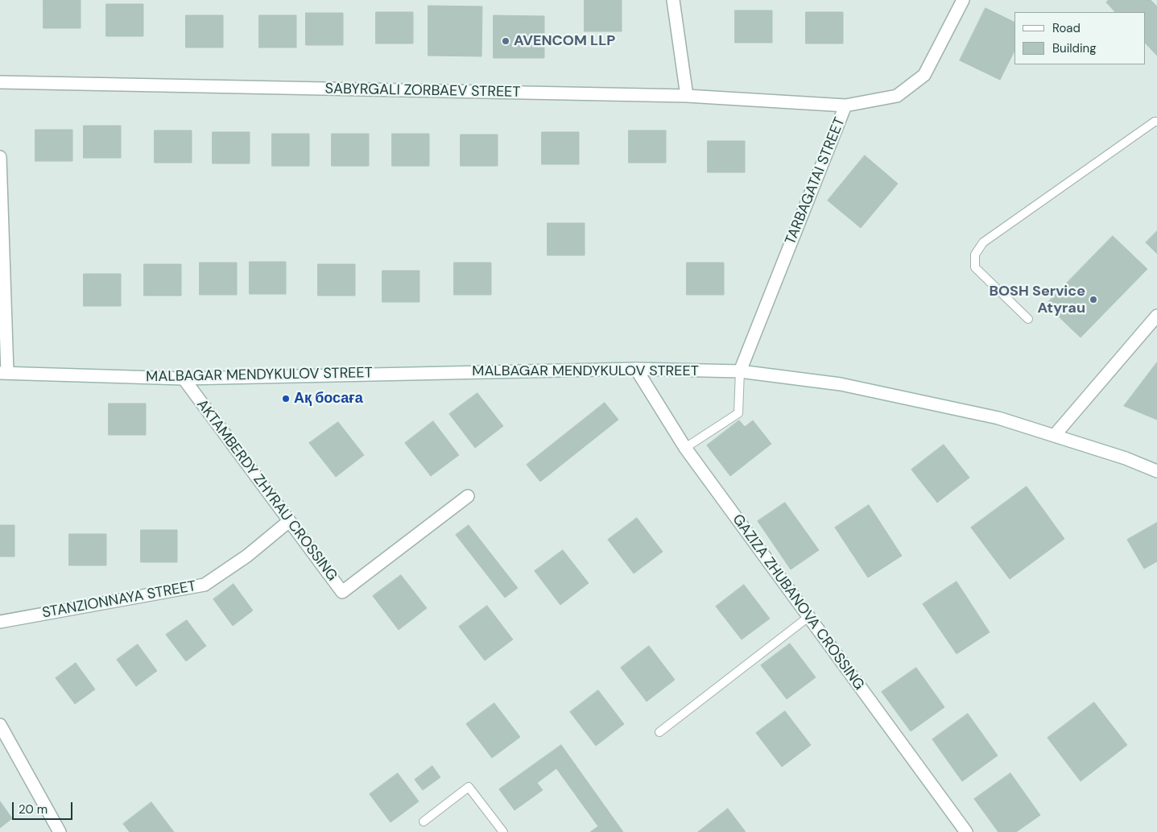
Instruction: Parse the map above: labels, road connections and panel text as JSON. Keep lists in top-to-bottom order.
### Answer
{
  "streets": {
    "street": [
      "SABYRGALI ZORBAEV STREET",
      "TARBAGATAI STREET",
      "MALBAGAR MENDYKULOV STREET",
      "AKTAMBERDY ZHYRAU CROSSING",
      "STANZIONNAYA STREET",
      "GAZIZA ZHUBANOVA CROSSING"
    ]
  },
  "crossings": [
    ["SABYRGALI ZORBAEV STREET", "TARBAGATAI STREET"],
    ["TARBAGATAI STREET", "MALBAGAR MENDYKULOV STREET"],
    ["MALBAGAR MENDYKULOV STREET", "AKTAMBERDY ZHYRAU CROSSING"],
    ["MALBAGAR MENDYKULOV STREET", "GAZIZA ZHUBANOVA CROSSING"],
    ["AKTAMBERDY ZHYRAU CROSSING", "STANZIONNAYA STREET"]
  ],
  "places": ["AVENCOM LLP", "BOSH Service Atyrau", "Ақ босаға"],
  "legend": ["Road", "Building"],
  "scale_bar": "20 m"
}
